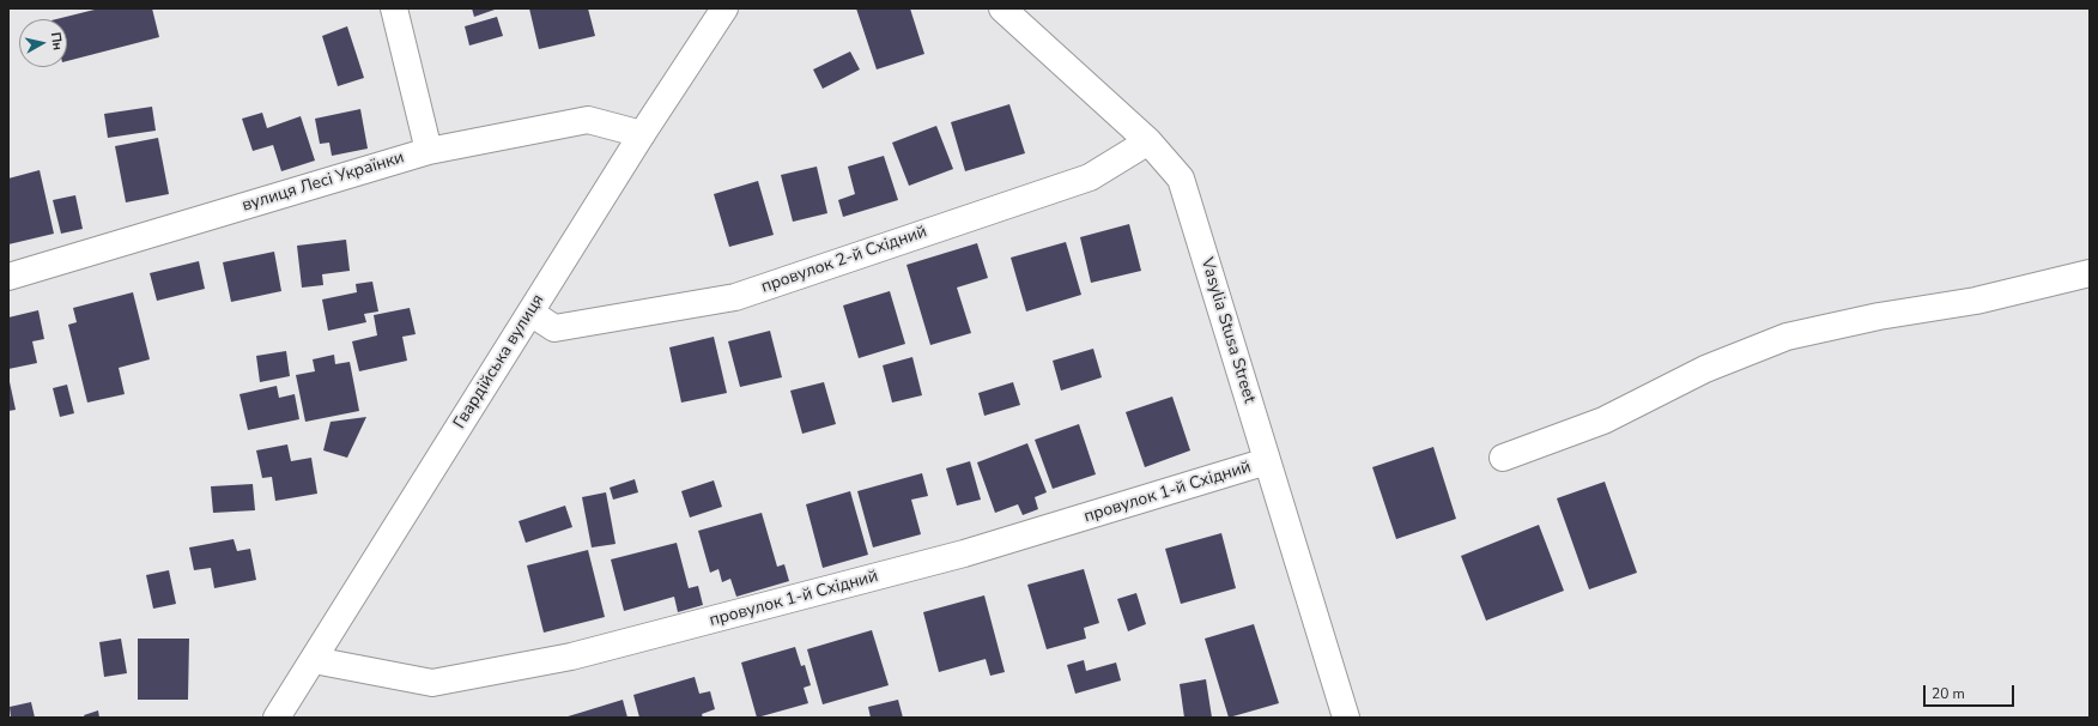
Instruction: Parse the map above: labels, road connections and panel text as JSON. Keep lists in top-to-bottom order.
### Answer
{
  "streets": {
    "street": [
      "вулиця Лесі Українки",
      "провулок 2-й Східний",
      "Vasylia Stusa Street",
      "Гвардійська вулиця",
      "провулок 1-й Східний"
    ]
  },
  "crossings": [
    ["вулиця Лесі Українки", "Гвардійська вулиця"],
    ["провулок 2-й Східний", "Vasylia Stusa Street"],
    ["провулок 2-й Східний", "Гвардійська вулиця"],
    ["Vasylia Stusa Street", "провулок 1-й Східний"],
    ["Гвардійська вулиця", "провулок 1-й Східний"]
  ],
  "scale_bar": "20 m",
  "north": "right"
}
